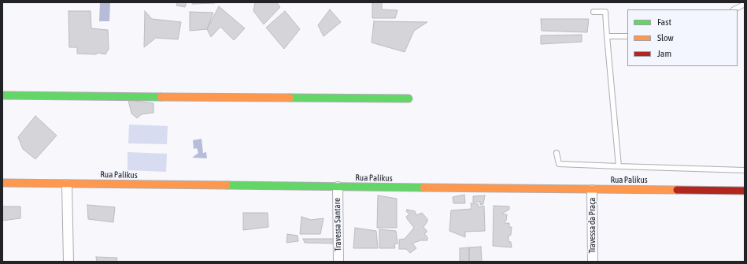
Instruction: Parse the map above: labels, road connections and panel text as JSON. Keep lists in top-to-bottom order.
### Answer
{
  "streets": {
    "street": ["Rua Palikus", "Travessa Santare", "Travessa da Praça"]
  },
  "crossings": [
    ["Rua Palikus", "Travessa Santare"],
    ["Rua Palikus", "Travessa da Praça"]
  ],
  "legend": ["Fast", "Slow", "Jam"]
}
